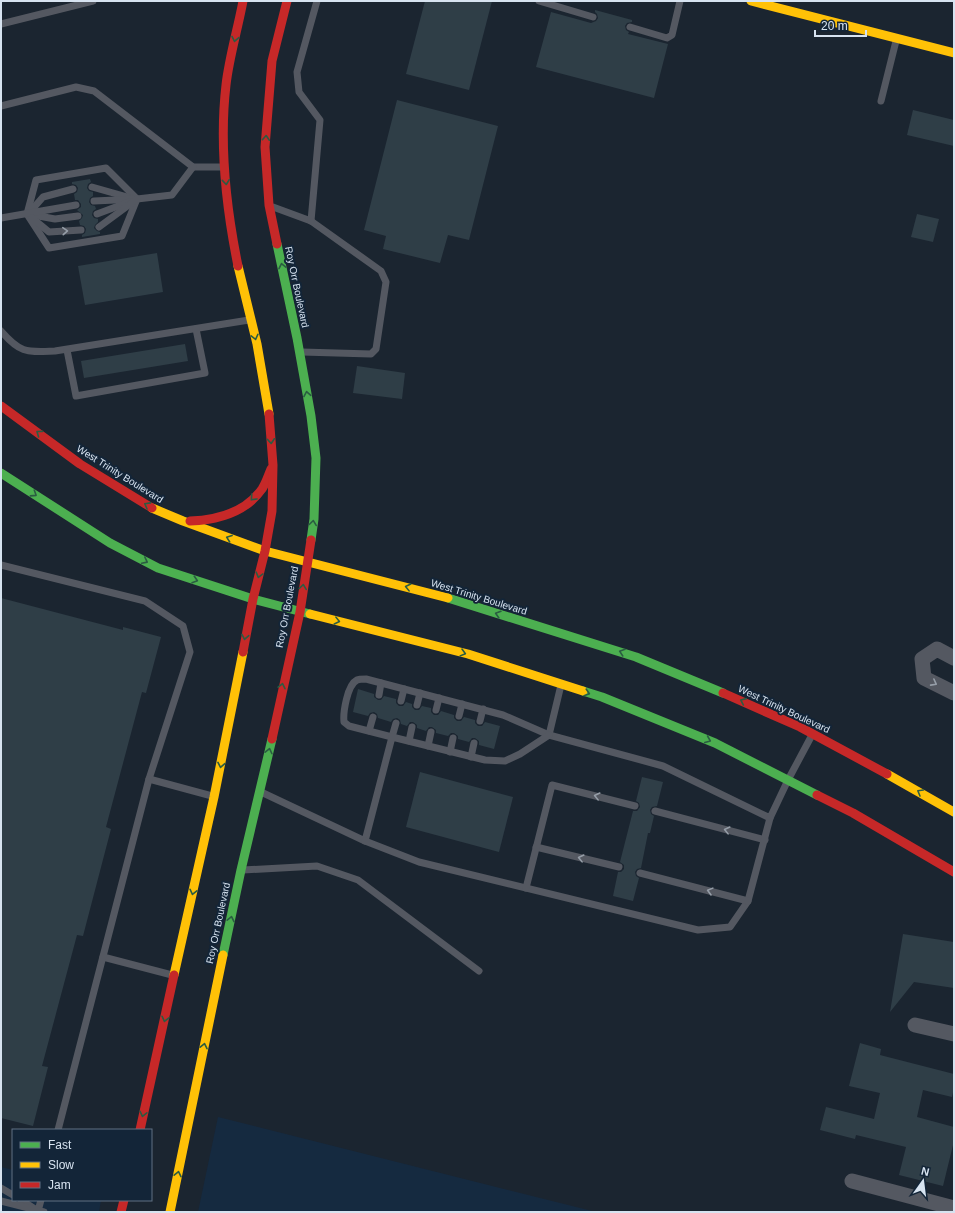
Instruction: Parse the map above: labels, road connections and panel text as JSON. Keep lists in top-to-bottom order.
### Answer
{
  "streets": {
    "main road": ["Roy Orr Boulevard", "West Trinity Boulevard"]
  },
  "crossings": [
    ["Roy Orr Boulevard", "West Trinity Boulevard"]
  ],
  "legend": ["Fast", "Slow", "Jam"],
  "scale_bar": "20 m",
  "north": "top"
}
